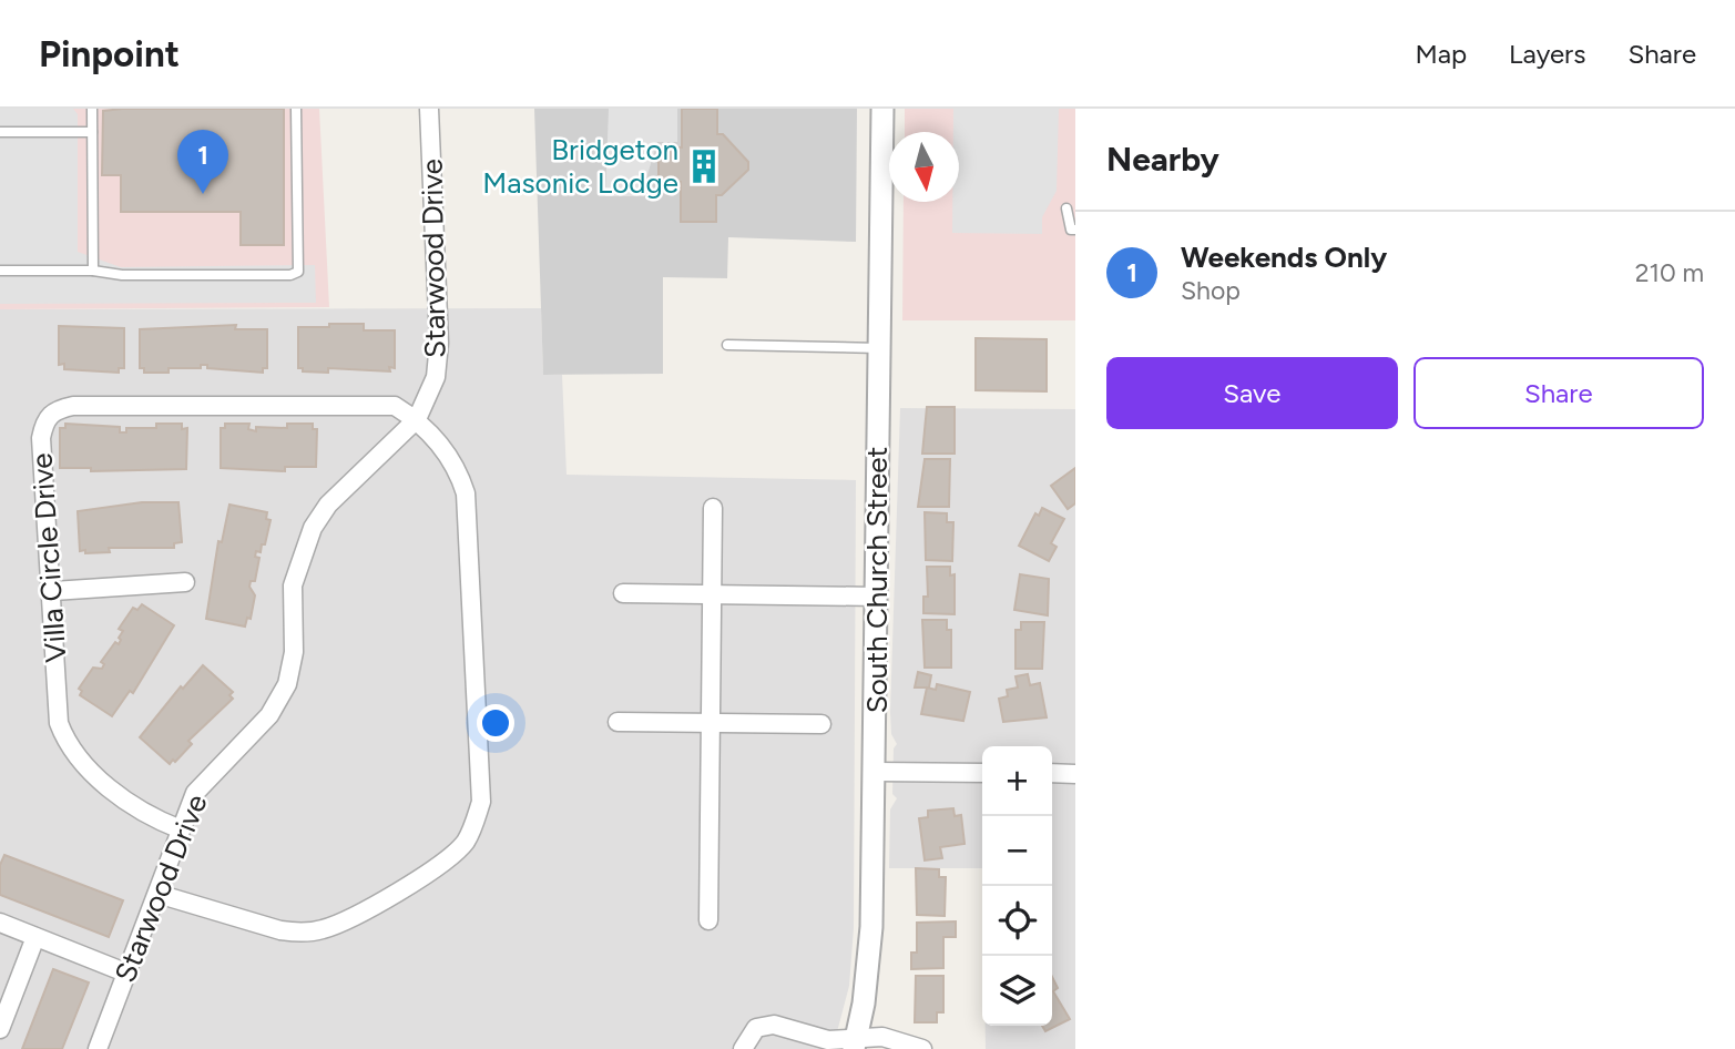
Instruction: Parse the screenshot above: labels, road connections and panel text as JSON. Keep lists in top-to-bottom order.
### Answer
{
  "streets": {
    "street": ["Starwood Drive", "Villa Circle Drive", "South Church Street"]
  },
  "crossings": [
    ["Starwood Drive", "Villa Circle Drive"]
  ],
  "places": {
    "building": ["Bridgeton Masonic Lodge"]
  },
  "north": "bottom",
  "page": {
    "header": "Pinpoint",
    "nav": ["Map", "Layers", "Share"],
    "heading": "Nearby",
    "pins": "1",
    "list": [
      {
        "mark": "1",
        "name": "Weekends Only",
        "note": "Shop",
        "value": "210 m"
      }
    ],
    "buttons": ["Save", "Share"],
    "map_buttons": ["+", "−"]
  }
}
